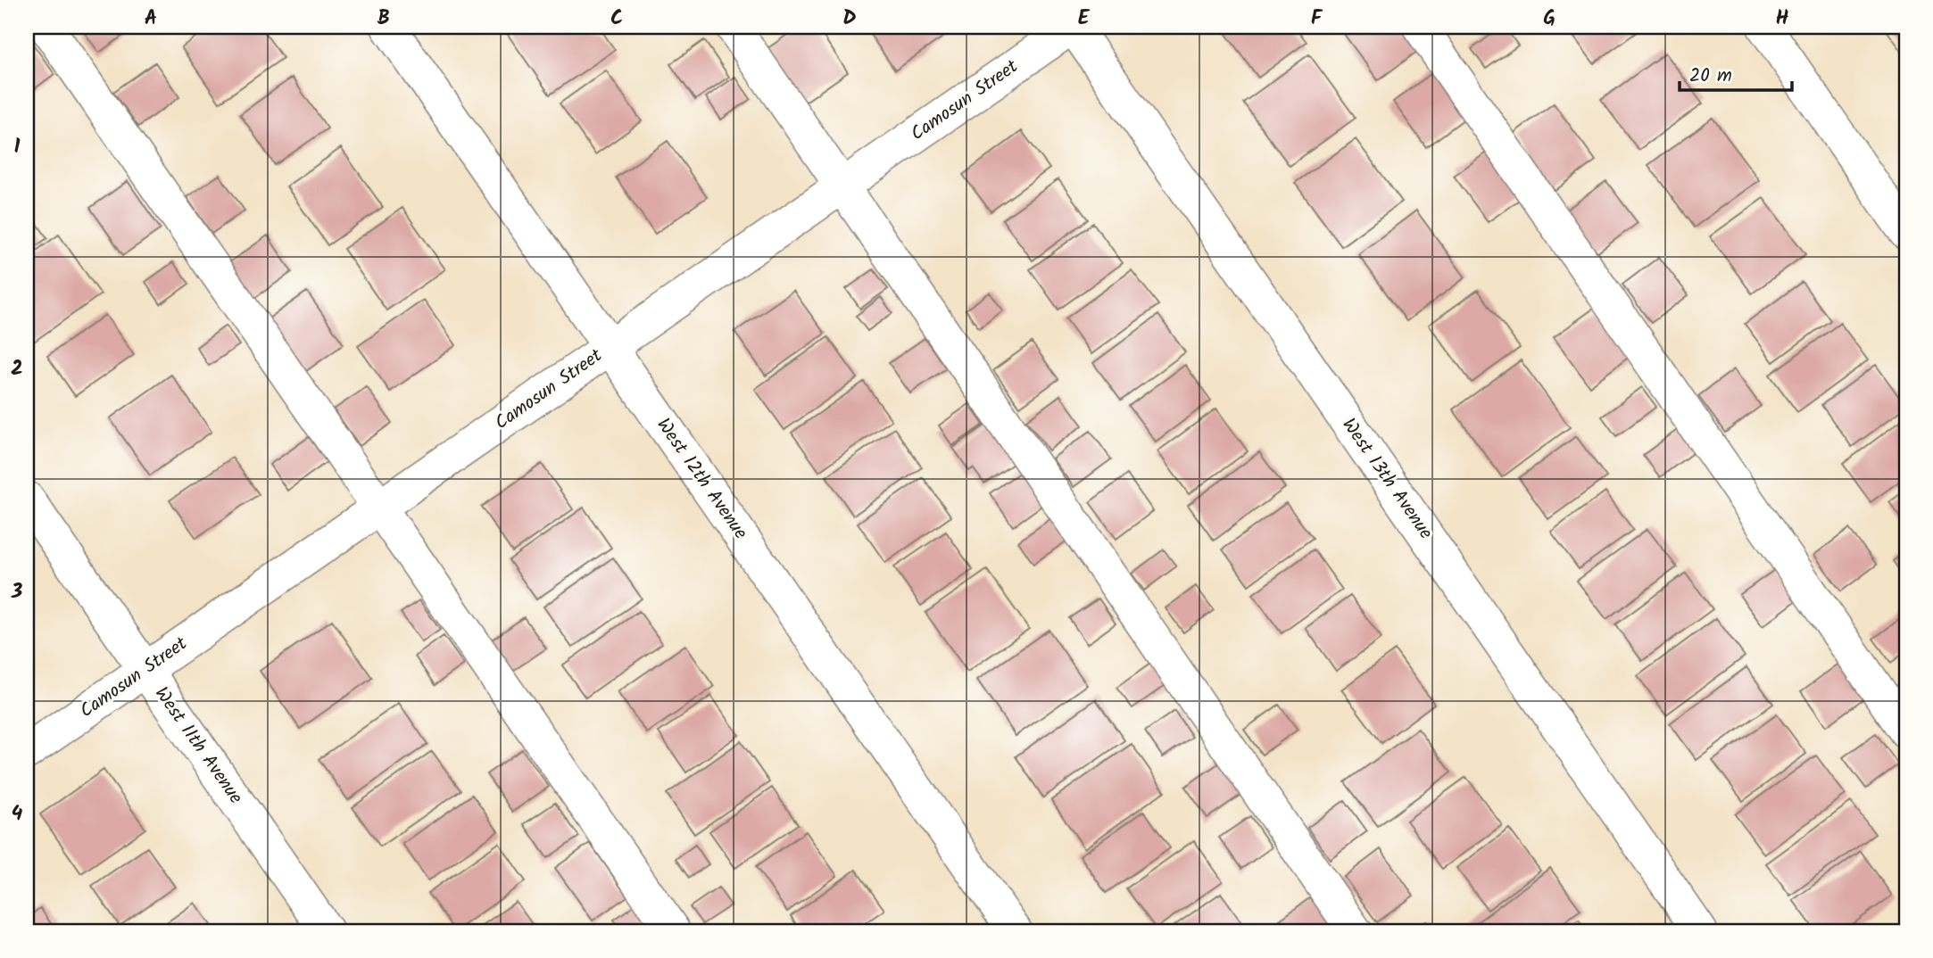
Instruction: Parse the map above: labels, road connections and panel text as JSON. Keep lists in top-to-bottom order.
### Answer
{
  "streets": {
    "street": [
      "Camosun Street",
      "West 12th Avenue",
      "West 13th Avenue",
      "West 11th Avenue"
    ]
  },
  "crossings": [
    ["Camosun Street", "West 12th Avenue"],
    ["Camosun Street", "West 13th Avenue"],
    ["Camosun Street", "West 11th Avenue"]
  ],
  "scale_bar": "20 m",
  "grid": {
    "columns": [
      "A",
      "B",
      "C",
      "D",
      "E",
      "F",
      "G",
      "H"
    ],
    "rows": [
      "1",
      "2",
      "3",
      "4"
    ]
  }
}
